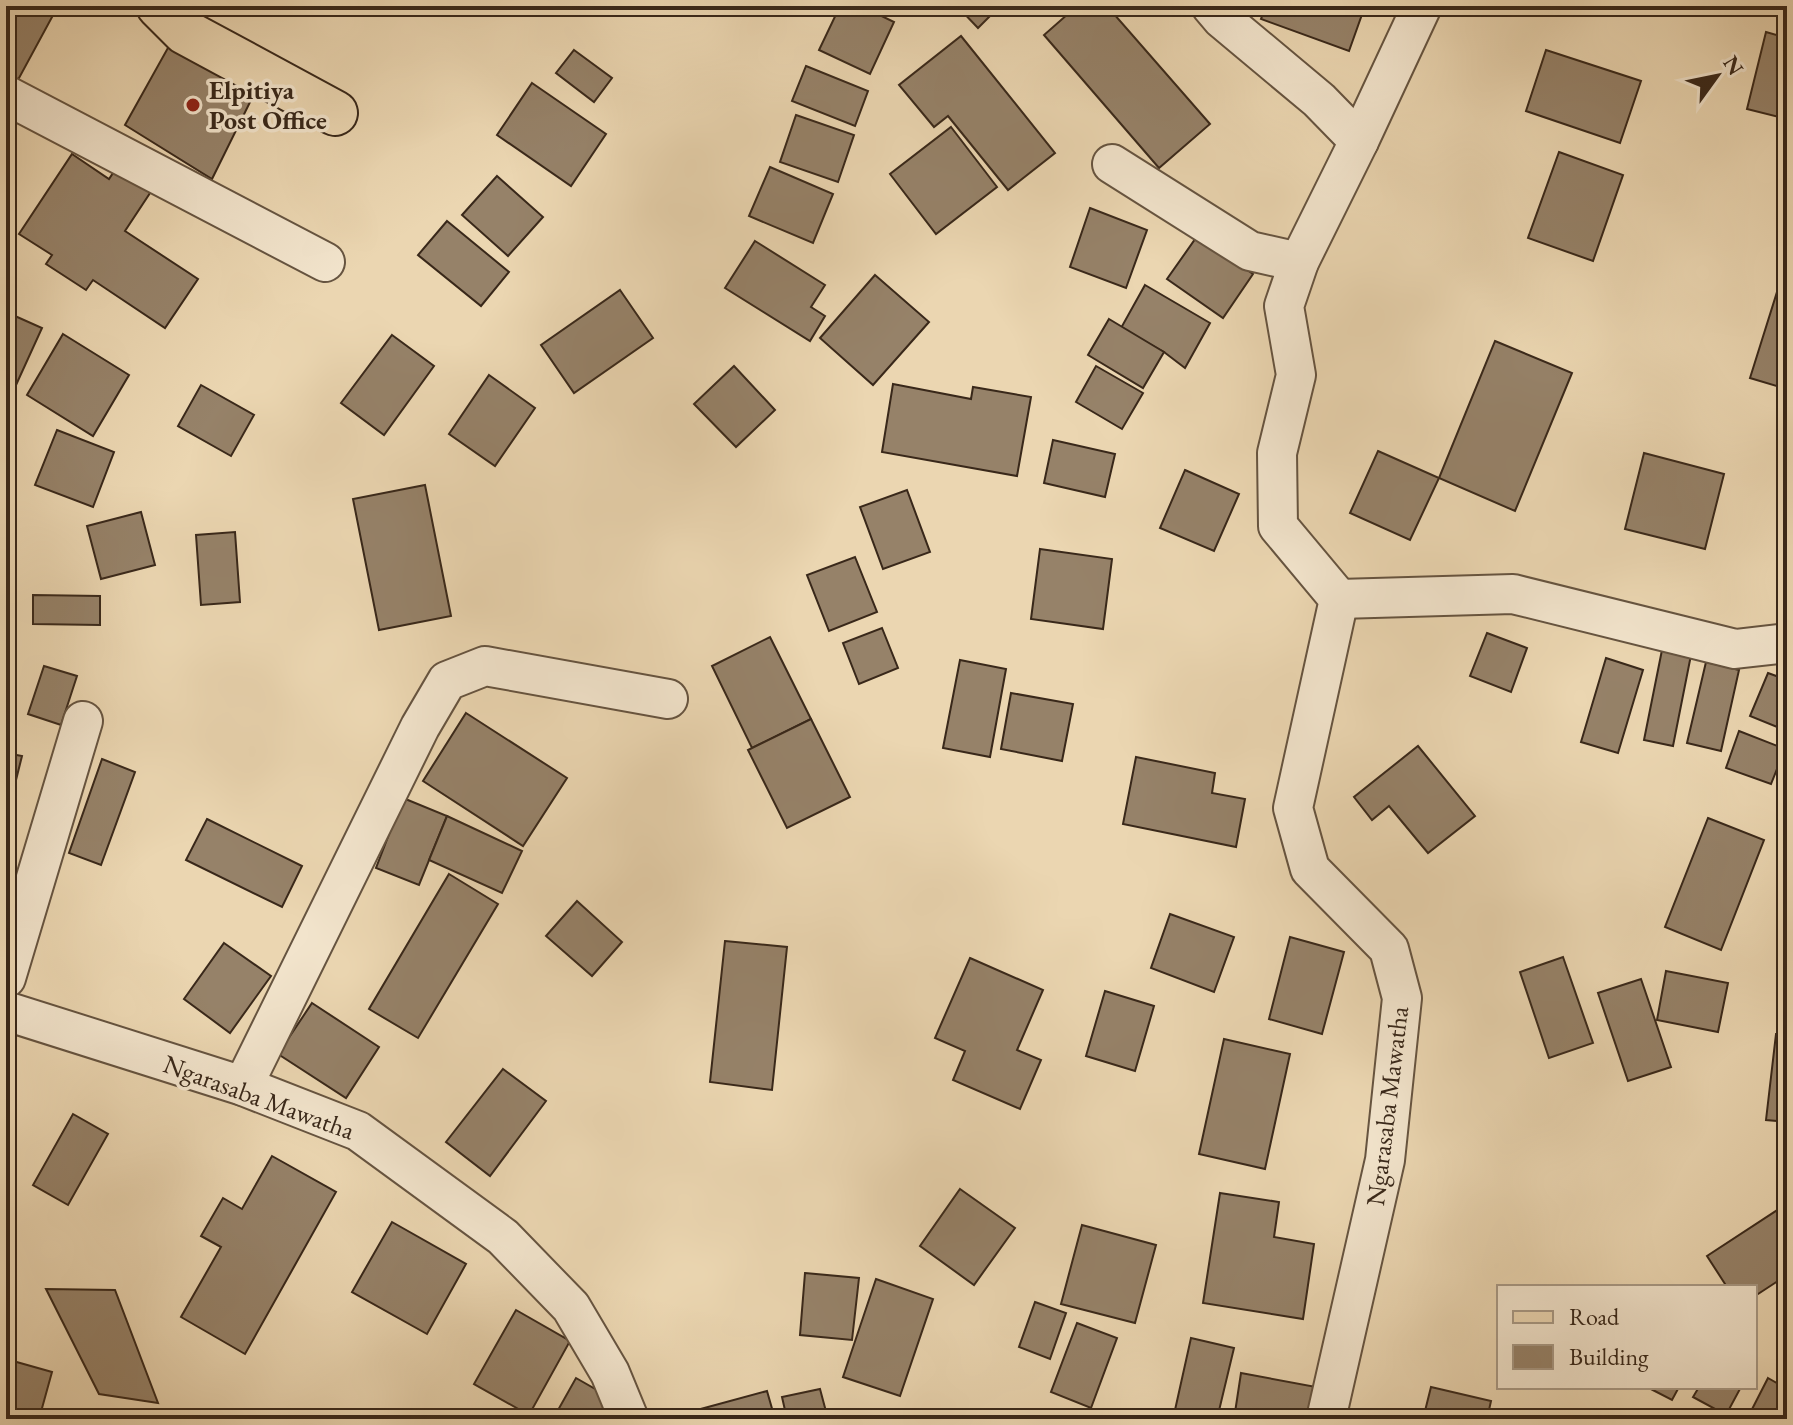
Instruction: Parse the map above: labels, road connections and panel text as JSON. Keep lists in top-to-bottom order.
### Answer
{
  "streets": {
    "street": ["Ngarasaba Mawatha"]
  },
  "places": ["Elpitiya Post Office"],
  "legend": ["Road", "Building"],
  "north": "top right"
}
